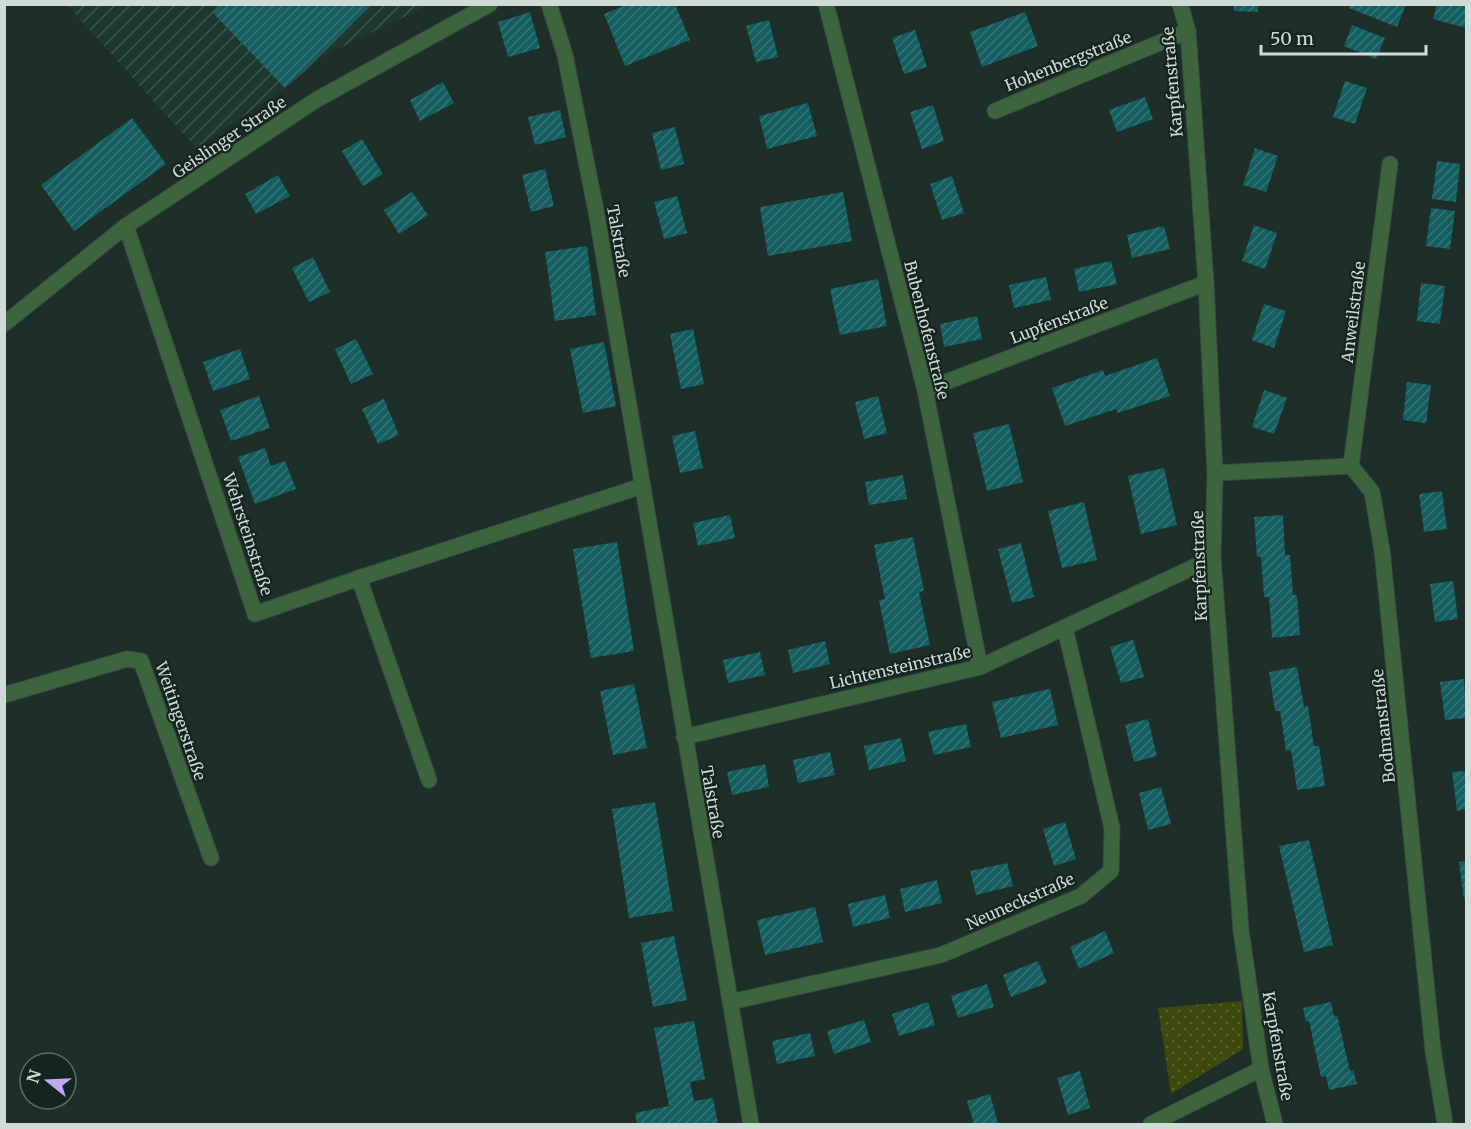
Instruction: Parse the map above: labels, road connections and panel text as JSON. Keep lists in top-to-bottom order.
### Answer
{
  "streets": {
    "street": [
      "Hohenbergstraße",
      "Karpfenstraße",
      "Geislinger Straße",
      "Talstraße",
      "Anweilstraße",
      "Lupfenstraße",
      "Bubenhofenstraße",
      "Wehrsteinstraße",
      "Lichtensteinstraße",
      "Weitingerstraße",
      "Bodmanstraße",
      "Neuneckstraße"
    ]
  },
  "crossings": [
    ["Hohenbergstraße", "Karpfenstraße"],
    ["Karpfenstraße", "Lupfenstraße"],
    ["Karpfenstraße", "Lichtensteinstraße"],
    ["Geislinger Straße", "Wehrsteinstraße"],
    ["Talstraße", "Lichtensteinstraße"],
    ["Talstraße", "Neuneckstraße"],
    ["Anweilstraße", "Bodmanstraße"],
    ["Lupfenstraße", "Bubenhofenstraße"],
    ["Bubenhofenstraße", "Lichtensteinstraße"],
    ["Lichtensteinstraße", "Neuneckstraße"]
  ],
  "scale_bar": "50 m",
  "north": "left"
}
